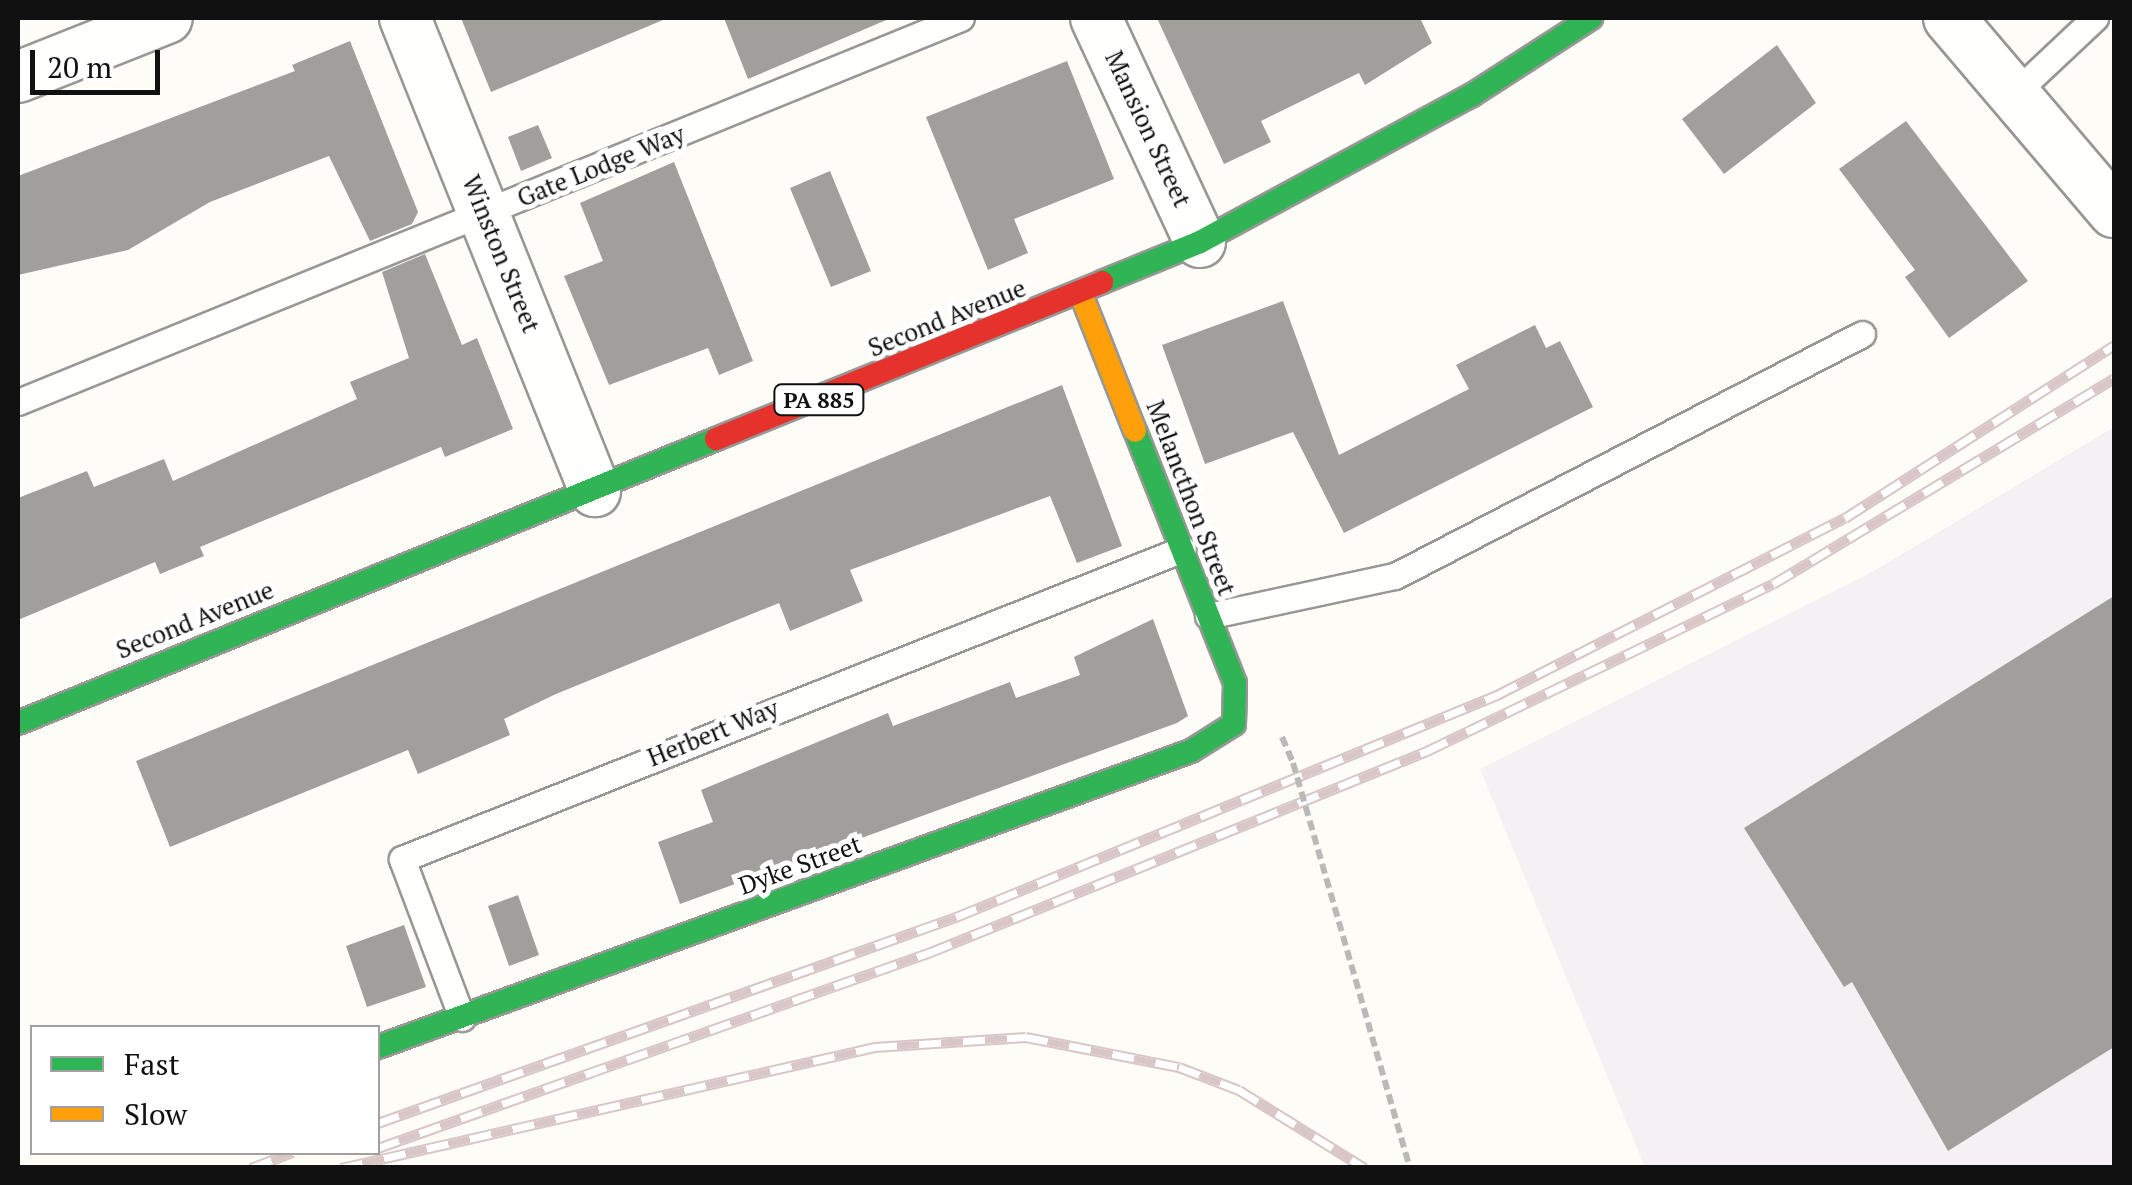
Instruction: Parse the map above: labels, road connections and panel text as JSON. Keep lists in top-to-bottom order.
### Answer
{
  "streets": {
    "main road": [
      "Second Avenue",
      "PA 885",
      "Melancthon Street",
      "Dyke Street"
    ],
    "street": ["Mansion Street", "Winston Street"],
    "lane": ["Gate Lodge Way", "Herbert Way"]
  },
  "crossings": [
    ["Mansion Street", "Second Avenue"],
    ["Gate Lodge Way", "Winston Street"],
    ["Winston Street", "Second Avenue"],
    ["Second Avenue", "Melancthon Street"],
    ["Melancthon Street", "Herbert Way"],
    ["Melancthon Street", "Dyke Street"],
    ["Herbert Way", "Dyke Street"]
  ],
  "legend": ["Fast", "Slow"],
  "scale_bar": "20 m"
}
